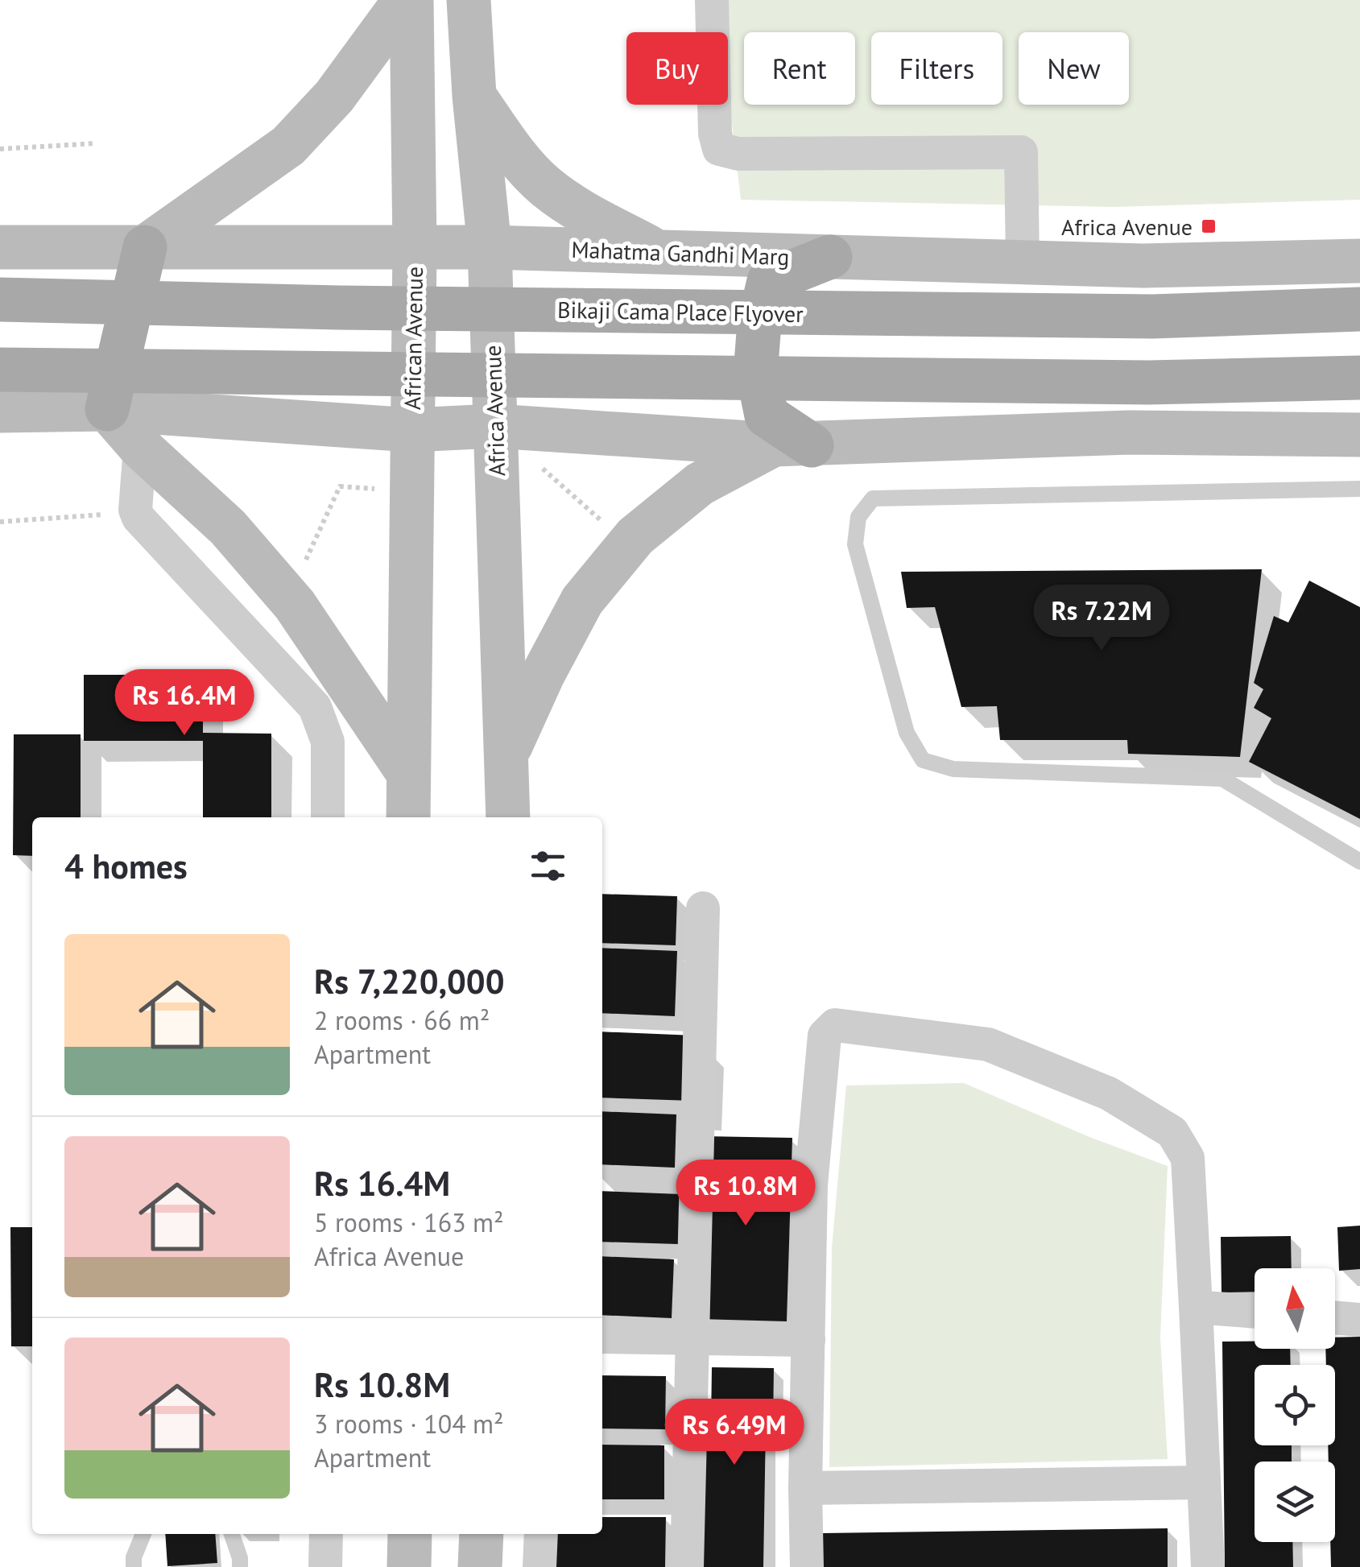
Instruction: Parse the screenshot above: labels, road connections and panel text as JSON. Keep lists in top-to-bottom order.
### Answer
{
  "streets": {
    "main road": [
      "Mahatma Gandhi Marg",
      "Bikaji Cama Place Flyover",
      "African Avenue",
      "Africa Avenue"
    ]
  },
  "crossings": [
    ["Mahatma Gandhi Marg", "African Avenue"],
    ["Mahatma Gandhi Marg", "Africa Avenue"]
  ],
  "places": {
    "transit": ["Africa Avenue"]
  },
  "north": "top",
  "page": {
    "chip": [
      "Buy",
      "Rent",
      "Filters",
      "New"
    ],
    "price": [
      "Rs 7.22M",
      "Rs 16.4M",
      "Rs 10.8M",
      "Rs 6.49M"
    ],
    "heading": "4 homes",
    "list": [
      {
        "name": "Rs 7,220,000",
        "note": "2 rooms · 66 m² · Apartment"
      },
      {
        "name": "Rs 16.4M",
        "note": "5 rooms · 163 m² · Africa Avenue"
      },
      {
        "name": "Rs 10.8M",
        "note": "3 rooms · 104 m² · Apartment"
      }
    ]
  }
}
